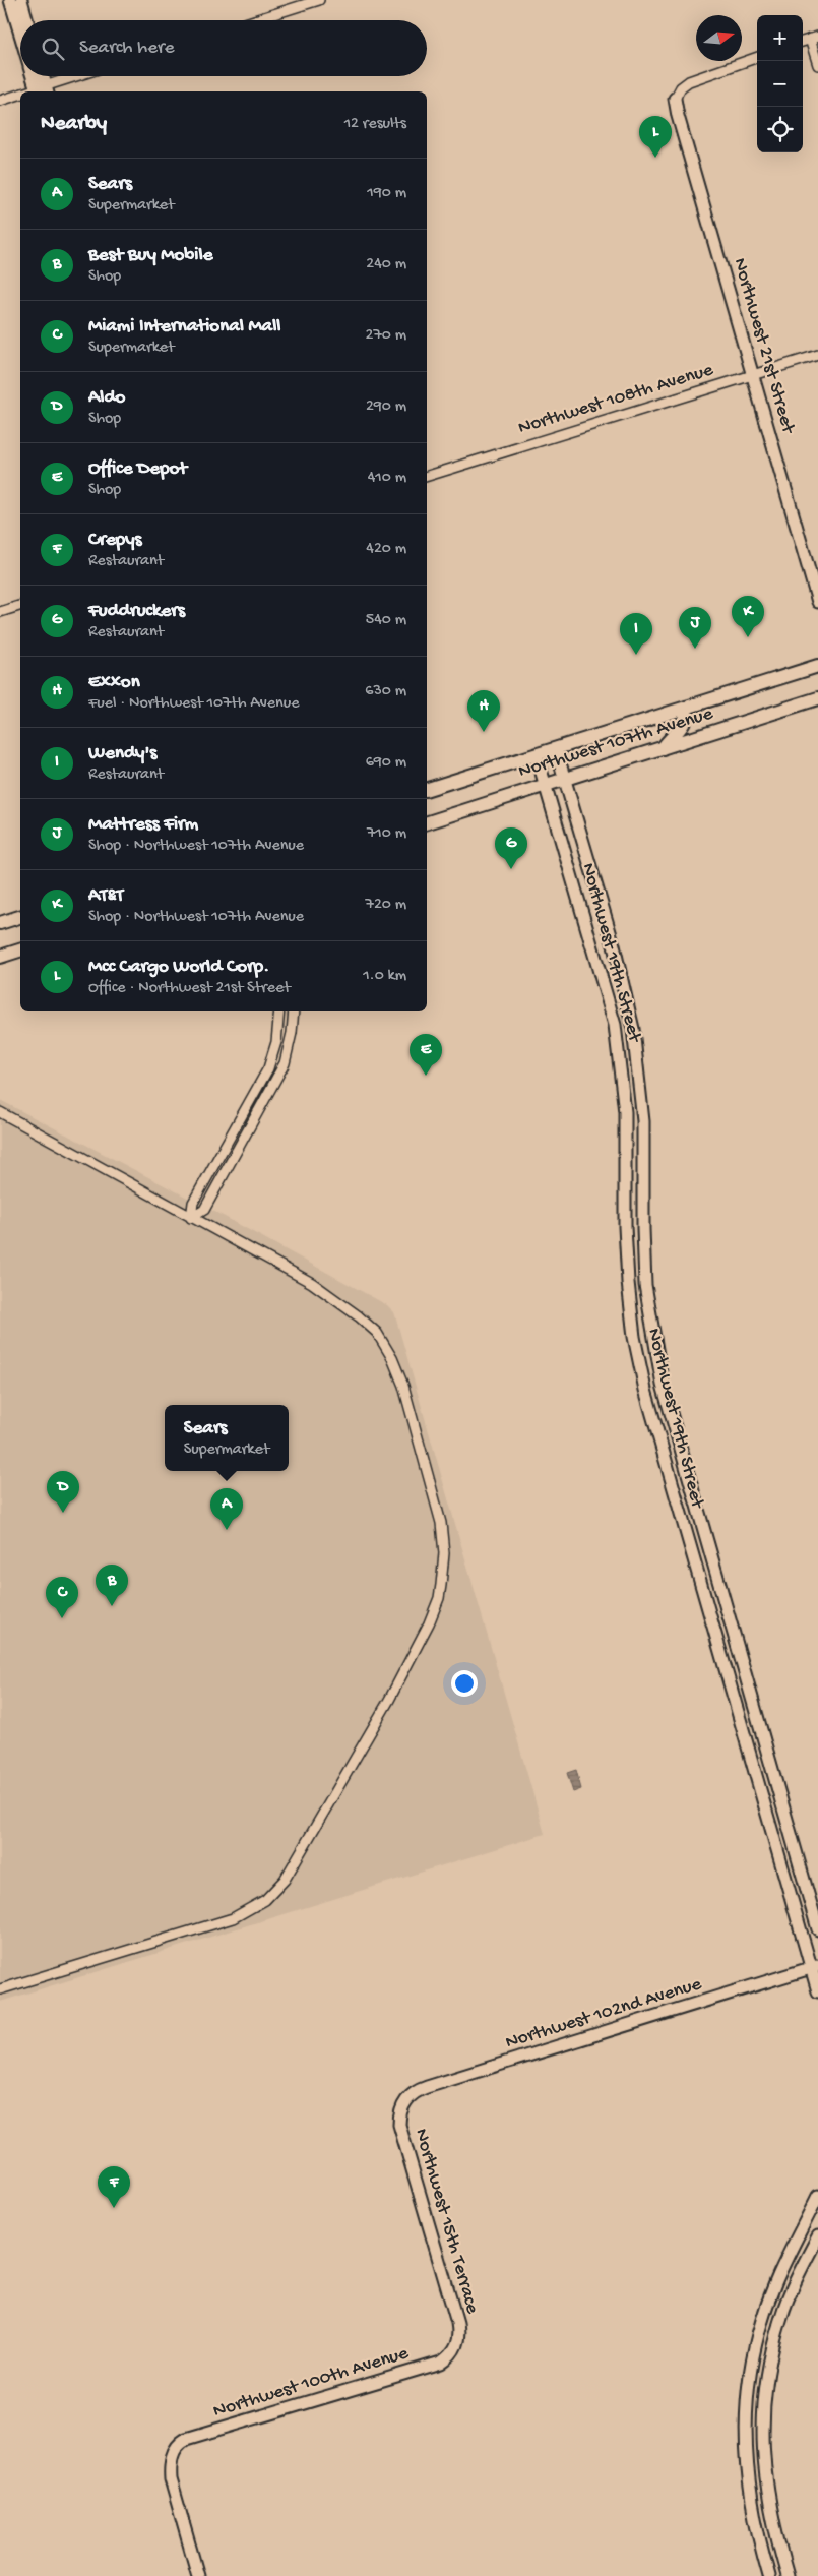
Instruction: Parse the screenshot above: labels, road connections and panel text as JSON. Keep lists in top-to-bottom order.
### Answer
{
  "streets": {
    "main road": ["Northwest 107th Avenue"],
    "street": [
      "Northwest 21st Street",
      "Northwest 108th Avenue",
      "Northwest 19th Street",
      "Northwest 102nd Avenue",
      "Northwest 15th Terrace",
      "Northwest 100th Avenue"
    ]
  },
  "crossings": [
    ["Northwest 21st Street", "Northwest 108th Avenue"],
    ["Northwest 107th Avenue", "Northwest 19th Street"],
    ["Northwest 19th Street", "Northwest 102nd Avenue"],
    ["Northwest 102nd Avenue", "Northwest 15th Terrace"],
    ["Northwest 15th Terrace", "Northwest 100th Avenue"]
  ],
  "north": "right",
  "page": {
    "map_buttons": ["+", "−"],
    "search": "Search here",
    "heading": ["Nearby", "12 results"],
    "pins": [
      "L",
      "K",
      "J",
      "I",
      "H",
      "G",
      "E",
      "D",
      "A",
      "B",
      "C",
      "F"
    ],
    "list": [
      {
        "mark": "A",
        "name": "Sears",
        "note": "Supermarket",
        "value": "190 m"
      },
      {
        "mark": "B",
        "name": "Best Buy Mobile",
        "note": "Shop",
        "value": "240 m"
      },
      {
        "mark": "C",
        "name": "Miami International Mall",
        "note": "Supermarket",
        "value": "270 m"
      },
      {
        "mark": "D",
        "name": "Aldo",
        "note": "Shop",
        "value": "290 m"
      },
      {
        "mark": "E",
        "name": "Office Depot",
        "note": "Shop",
        "value": "410 m"
      },
      {
        "mark": "F",
        "name": "Crepys",
        "note": "Restaurant",
        "value": "420 m"
      },
      {
        "mark": "G",
        "name": "Fuddruckers",
        "note": "Restaurant",
        "value": "540 m"
      },
      {
        "mark": "H",
        "name": "Exxon",
        "note": "Fuel · Northwest 107th Avenue",
        "value": "630 m"
      },
      {
        "mark": "I",
        "name": "Wendy's",
        "note": "Restaurant",
        "value": "690 m"
      },
      {
        "mark": "J",
        "name": "Mattress Firm",
        "note": "Shop · Northwest 107th Avenue",
        "value": "710 m"
      },
      {
        "mark": "K",
        "name": "AT&T",
        "note": "Shop · Northwest 107th Avenue",
        "value": "720 m"
      },
      {
        "mark": "L",
        "name": "Mcc Cargo World Corp.",
        "note": "Office · Northwest 21st Street",
        "value": "1.0 km"
      }
    ],
    "popup": ["Sears", "Supermarket"]
  }
}
